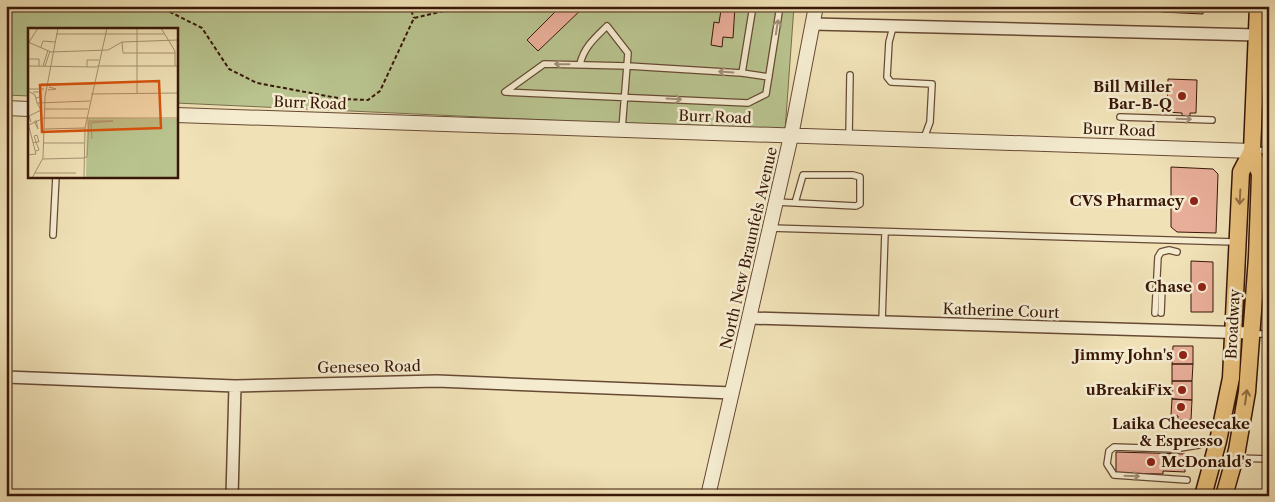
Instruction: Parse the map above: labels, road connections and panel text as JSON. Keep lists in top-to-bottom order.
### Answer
{
  "streets": {
    "main road": ["Broadway"],
    "street": [
      "Burr Road",
      "North New Braunfels Avenue",
      "Katherine Court",
      "Geneseo Road"
    ]
  },
  "crossings": [
    ["Burr Road", "North New Braunfels Avenue"],
    ["Burr Road", "Broadway"],
    ["North New Braunfels Avenue", "Katherine Court"],
    ["North New Braunfels Avenue", "Geneseo Road"],
    ["Katherine Court", "Broadway"]
  ],
  "places": [
    "Bill Miller Bar-B-Q",
    "CVS Pharmacy",
    "Chase",
    "Jimmy John's",
    "uBreakiFix",
    "Laika Cheesecake & Espresso",
    "McDonald's"
  ]
}
